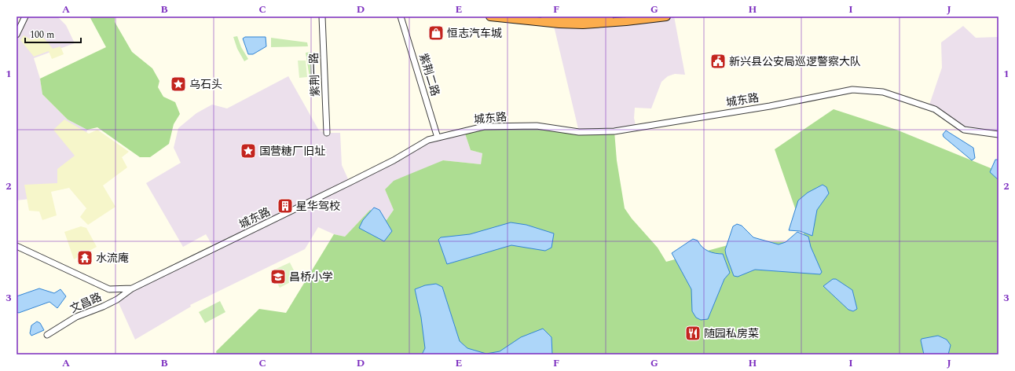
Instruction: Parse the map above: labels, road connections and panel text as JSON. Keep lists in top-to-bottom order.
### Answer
{
  "streets": {
    "street": [
      "紫荆一路",
      "紫荆二路",
      "城东路",
      "文昌路"
    ]
  },
  "crossings": [
    ["紫荆二路", "城东路"],
    ["城东路", "文昌路"]
  ],
  "places": {
    "shop": ["恒志汽车城"],
    "public building": ["新兴县公安局巡逻警察大队"],
    "place": ["乌石头", "国营糖厂旧址"],
    "building": ["星华驾校"],
    "temple": ["水流庵"],
    "school or university": ["昌桥小学"],
    "restaurant": ["随园私房菜"]
  },
  "scale_bar": "100 m",
  "grid": {
    "columns": [
      "A",
      "B",
      "C",
      "D",
      "E",
      "F",
      "G",
      "H",
      "I",
      "J"
    ],
    "rows": ["1", "2", "3"]
  }
}
